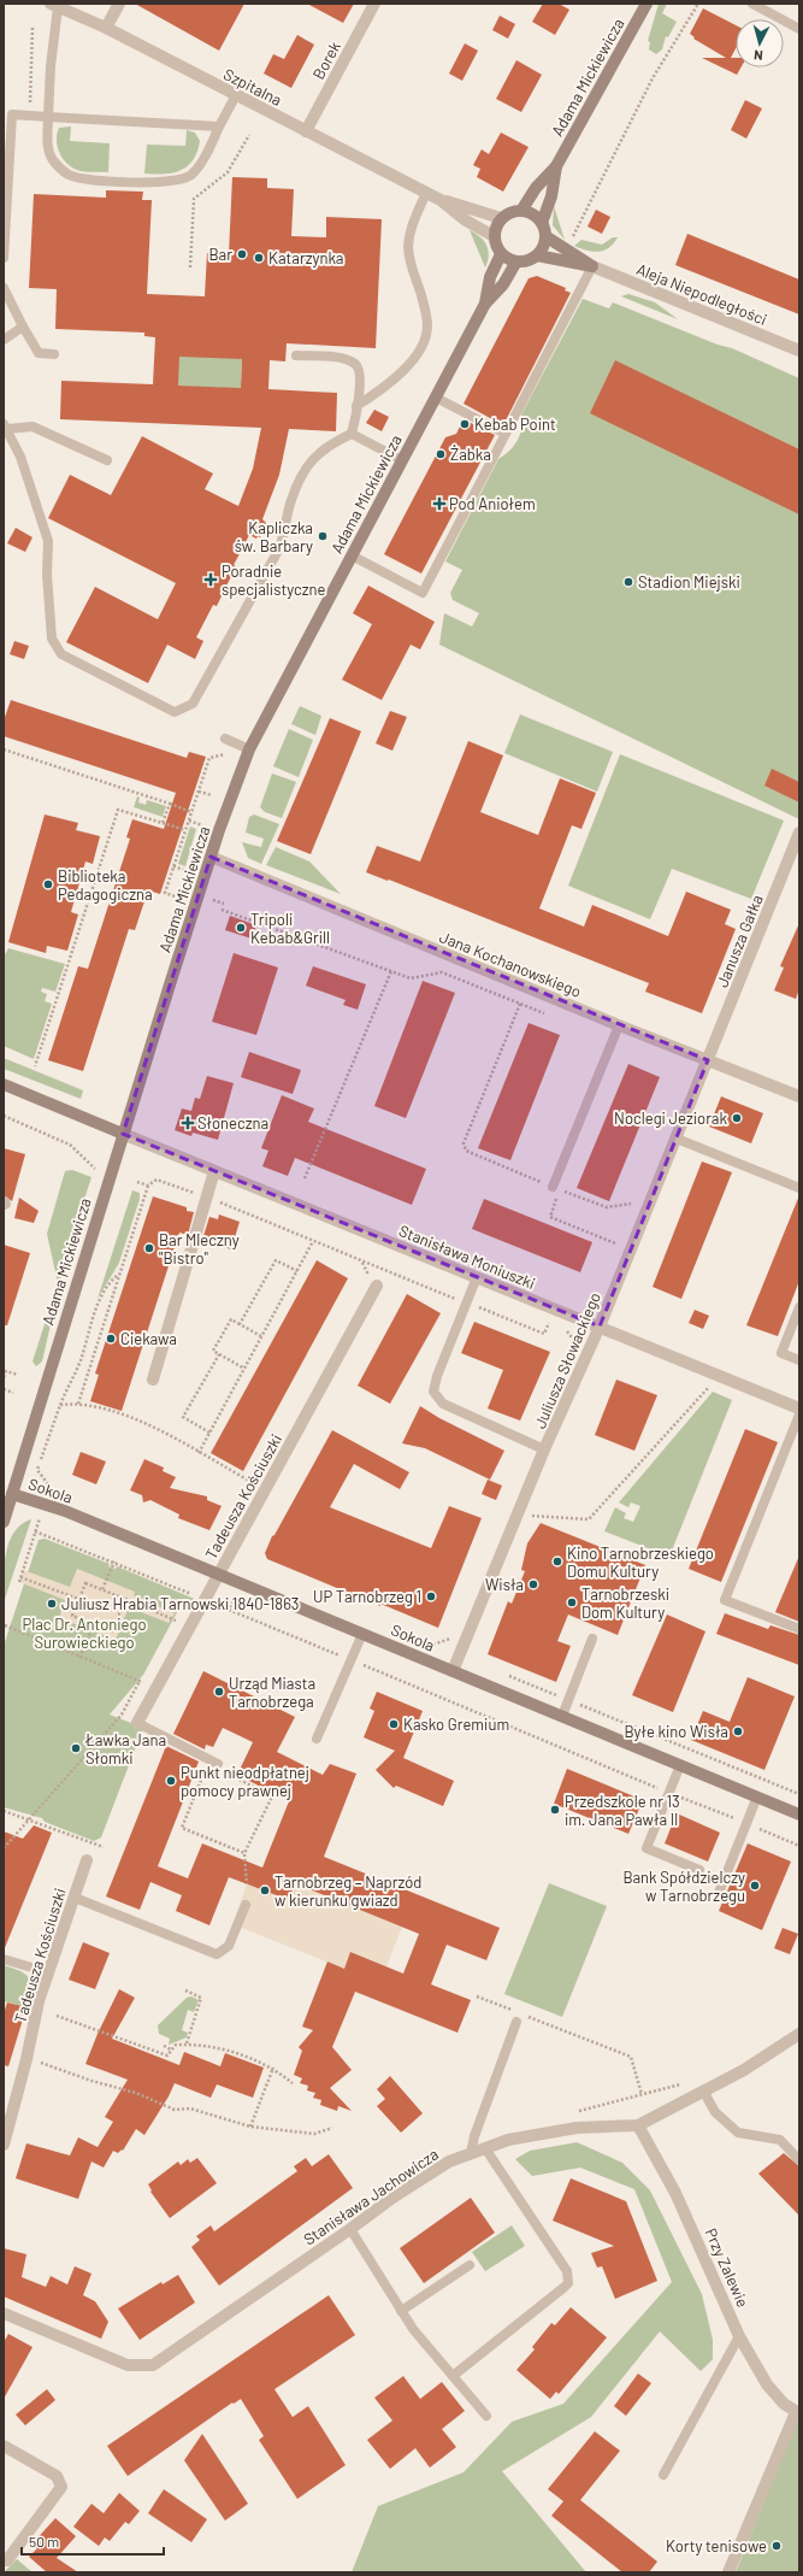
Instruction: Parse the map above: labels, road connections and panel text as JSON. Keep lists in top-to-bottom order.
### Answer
{
  "streets": {
    "street": [
      "Borek",
      "Adama Mickiewicza",
      "Szpitalna",
      "Aleja Niepodległości",
      "Janusza Gałka",
      "Jana Kochanowskiego",
      "Stanisława Moniuszki",
      "Juliusza Słowackiego",
      "Sokola",
      "Tadeusza Kościuszki",
      "Stanisława Jachowicza",
      "Przy Zalewie"
    ]
  },
  "crossings": [
    ["Borek", "Szpitalna"],
    ["Adama Mickiewicza", "Szpitalna"],
    ["Adama Mickiewicza", "Aleja Niepodległości"],
    ["Adama Mickiewicza", "Jana Kochanowskiego"],
    ["Adama Mickiewicza", "Stanisława Moniuszki"],
    ["Adama Mickiewicza", "Sokola"],
    ["Szpitalna", "Aleja Niepodległości"],
    ["Janusza Gałka", "Jana Kochanowskiego"],
    ["Janusza Gałka", "Juliusza Słowackiego"],
    ["Jana Kochanowskiego", "Juliusza Słowackiego"],
    ["Stanisława Moniuszki", "Juliusza Słowackiego"],
    ["Juliusza Słowackiego", "Sokola"],
    ["Sokola", "Tadeusza Kościuszki"],
    ["Stanisława Jachowicza", "Przy Zalewie"]
  ],
  "parks": ["Plac Dr. Antoniego Surowieckiego"],
  "places": {
    "other": [
      "Bar",
      "Katarzynka",
      "Kebab Point",
      "Żabka",
      "Kapliczka św. Barbary",
      "Stadion Miejski",
      "Biblioteka Pedagogiczna",
      "Tripoli Kebab&Grill",
      "Noclegi Jeziorak",
      "Bar Mleczny \"Bistro\"",
      "Ciekawa",
      "Kino Tarnobrzeskiego Domu Kultury",
      "Wisła",
      "UP Tarnobrzeg 1",
      "Tarnobrzeski Dom Kultury",
      "Juliusz Hrabia Tarnowski 1840-1863",
      "Urząd Miasta Tarnobrzega",
      "Kasko Gremium",
      "Byłe kino Wisła",
      "Ławka Jana Słomki",
      "Punkt nieodpłatnej pomocy prawnej",
      "Przedszkole nr 13 im. Jana Pawła II",
      "Bank Spółdzielczy w Tarnobrzegu",
      "Tarnobrzeg – Naprzód w kierunku gwiazd",
      "Korty tenisowe"
    ],
    "health": ["Pod Aniołem", "Poradnie specjalistyczne", "Słoneczna"]
  },
  "scale_bar": "50 m",
  "north": "bottom"
}
